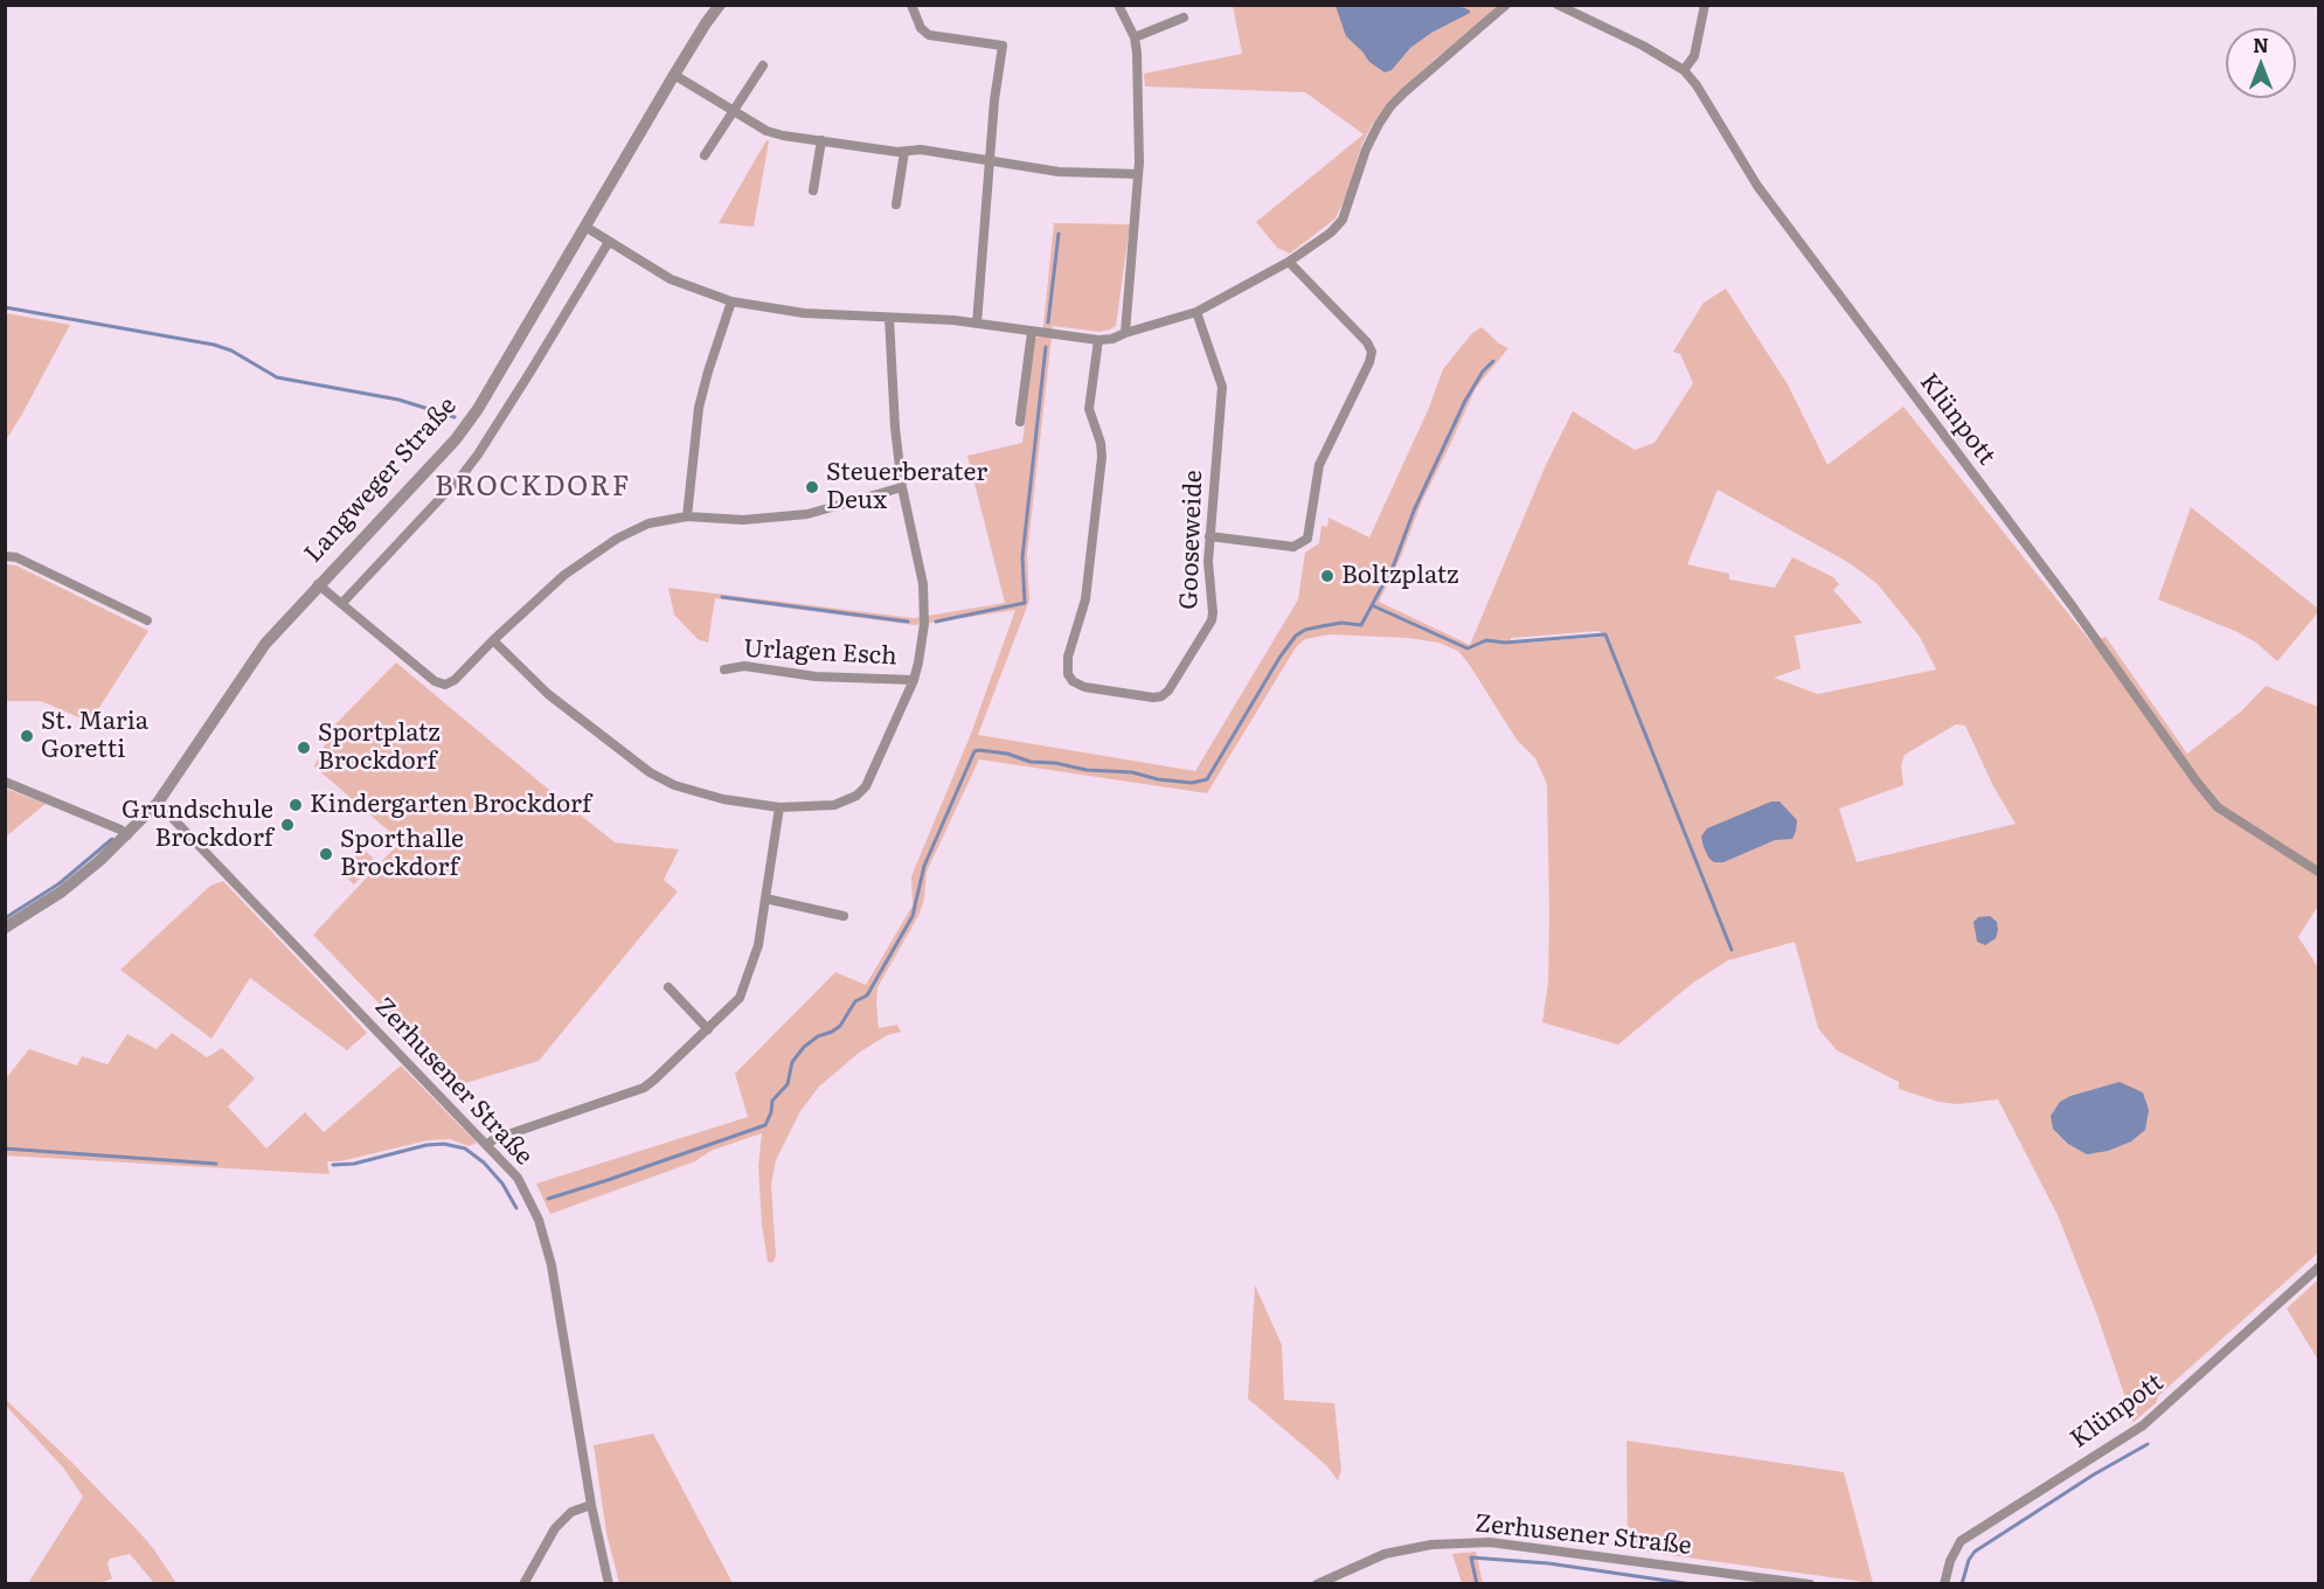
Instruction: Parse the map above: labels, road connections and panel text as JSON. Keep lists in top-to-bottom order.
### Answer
{
  "streets": {
    "street": [
      "Klünpott",
      "Langweger Straße",
      "Gooseweide",
      "Urlagen Esch",
      "Zerhusener Straße"
    ]
  },
  "crossings": [
    ["Langweger Straße", "Zerhusener Straße"]
  ],
  "districts": ["BROCKDORF"],
  "places": [
    "Steuerberater Deux",
    "Boltzplatz",
    "St. Maria Goretti",
    "Sportplatz Brockdorf",
    "Kindergarten Brockdorf",
    "Grundschule Brockdorf",
    "Sporthalle Brockdorf"
  ],
  "north": "top"
}
